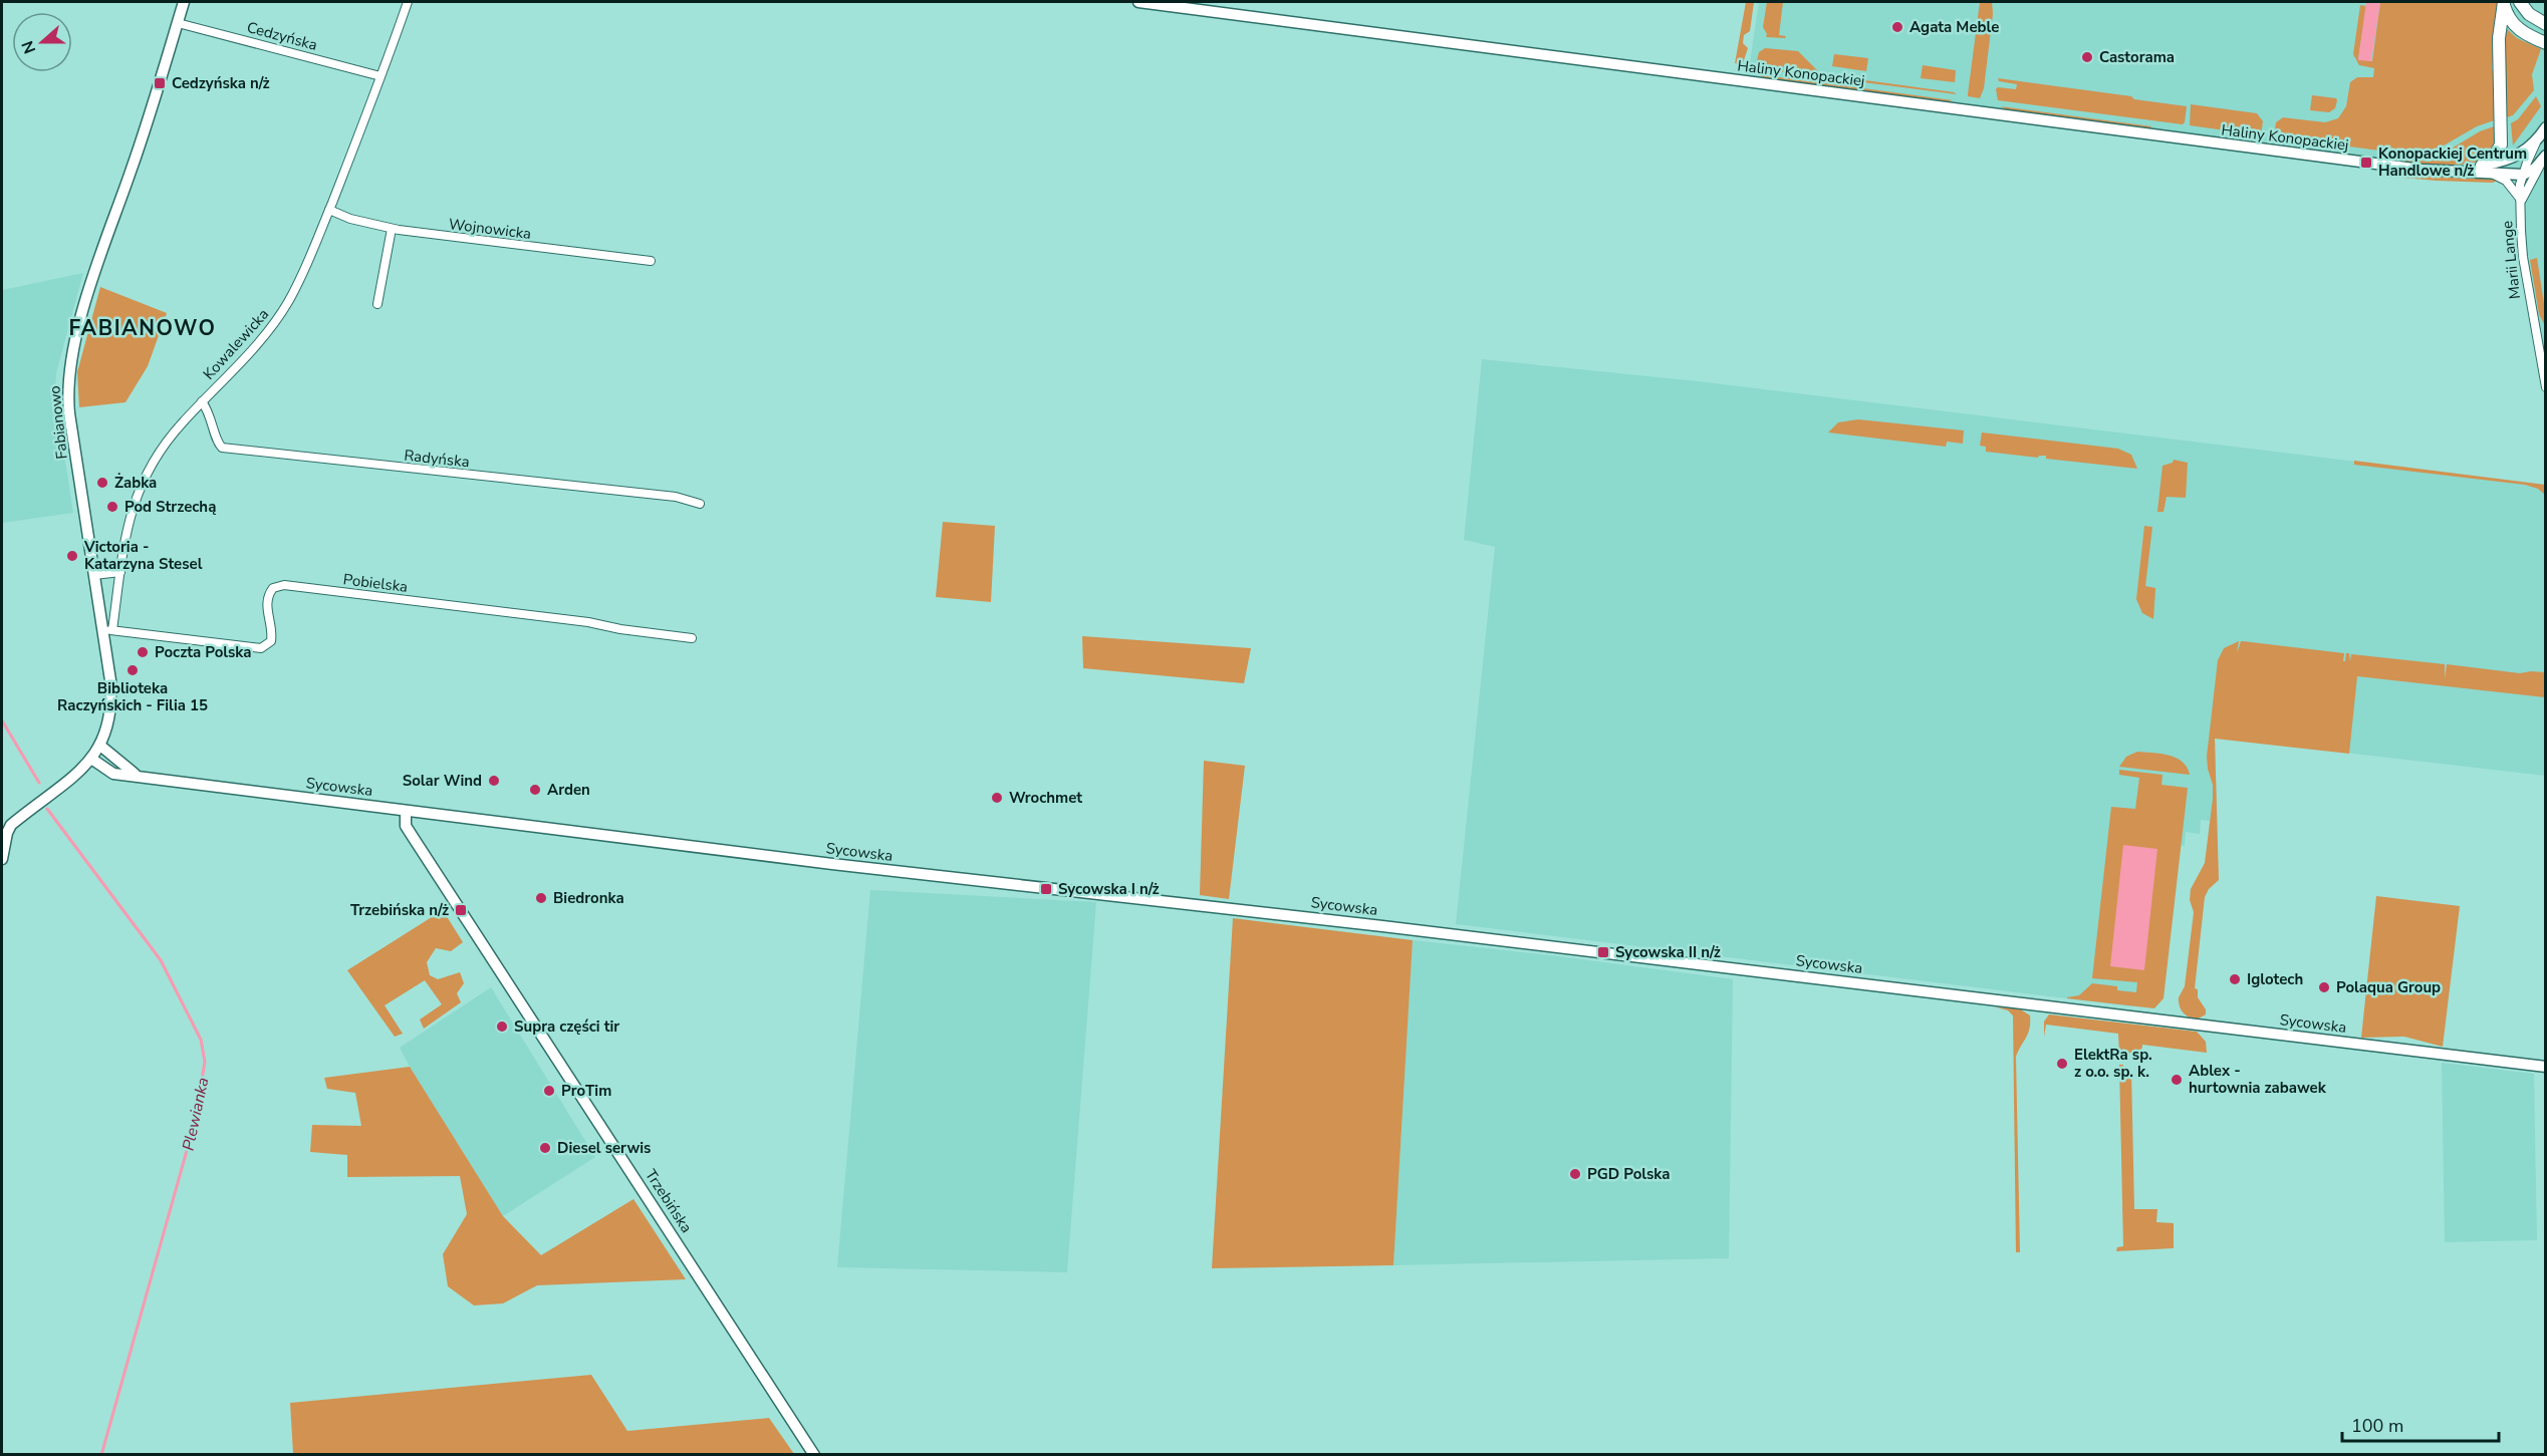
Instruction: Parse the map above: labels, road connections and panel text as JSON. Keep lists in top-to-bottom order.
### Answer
{
  "streets": {
    "street": [
      "Cedzyńska",
      "Haliny Konopackiej",
      "Wojnowicka",
      "Marii Lange",
      "Kowalewicka",
      "Fabianowo",
      "Radyńska",
      "Pobielska",
      "Sycowska",
      "Trzebińska"
    ]
  },
  "crossings": [
    ["Cedzyńska", "Kowalewicka"],
    ["Cedzyńska", "Fabianowo"],
    ["Haliny Konopackiej", "Marii Lange"],
    ["Wojnowicka", "Kowalewicka"],
    ["Kowalewicka", "Fabianowo"],
    ["Kowalewicka", "Radyńska"],
    ["Kowalewicka", "Pobielska"],
    ["Fabianowo", "Pobielska"],
    ["Fabianowo", "Sycowska"],
    ["Sycowska", "Trzebińska"]
  ],
  "districts": ["FABIANOWO"],
  "water": ["Plewianka"],
  "places": {
    "other": [
      "Agata Meble",
      "Castorama",
      "Żabka",
      "Pod Strzechą",
      "Victoria - Katarzyna Stesel",
      "Poczta Polska",
      "Biblioteka Raczyńskich - Filia 15",
      "Solar Wind",
      "Arden",
      "Wrochmet",
      "Biedronka",
      "Iglotech",
      "Polaqua Group",
      "Supra części tir",
      "ElektRa sp. z o.o. sp. k.",
      "Ablex - hurtownia zabawek",
      "ProTim",
      "Diesel serwis",
      "PGD Polska"
    ],
    "transit": [
      "Cedzyńska n/ż",
      "Konopackiej Centrum Handlowe n/ż",
      "Sycowska I n/ż",
      "Trzebińska n/ż",
      "Sycowska II n/ż"
    ]
  },
  "scale_bar": "100 m",
  "north": "left"
}
